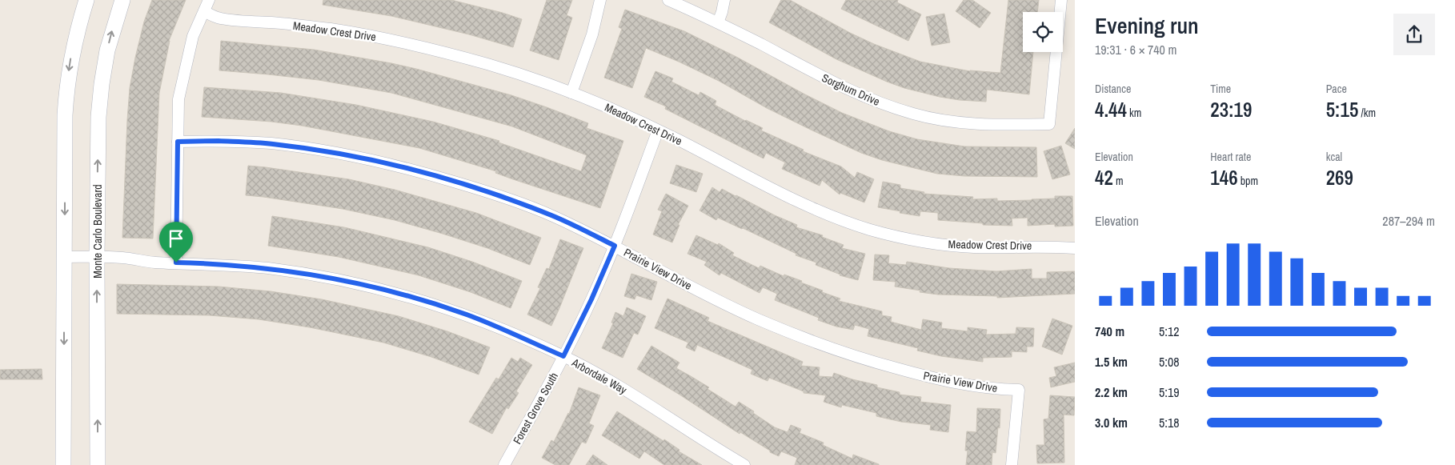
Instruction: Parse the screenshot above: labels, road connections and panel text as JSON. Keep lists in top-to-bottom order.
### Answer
{
  "streets": {
    "main road": ["Monte Carlo Boulevard"],
    "street": [
      "Meadow Crest Drive",
      "Sorghum Drive",
      "Prairie View Drive",
      "Arbordale Way",
      "Forest Grove South"
    ]
  },
  "crossings": [
    ["Meadow Crest Drive", "Forest Grove South"],
    ["Monte Carlo Boulevard", "Arbordale Way"],
    ["Prairie View Drive", "Forest Grove South"],
    ["Arbordale Way", "Forest Grove South"]
  ],
  "page": {
    "heading": ["Evening run", "19:31 · 6 × 740 m"],
    "stats": [
      ["Distance", "4.44 km"],
      ["Time", "23:19"],
      ["Pace", "5:15 /km"],
      ["Elevation", "42 m"],
      ["Heart rate", "146 bpm"],
      ["kcal", "269"]
    ],
    "chart": ["Elevation", "287–294 m"],
    "list": [
      {
        "name": "740 m",
        "note": "5:12"
      },
      {
        "name": "1.5 km",
        "note": "5:08"
      },
      {
        "name": "2.2 km",
        "note": "5:19"
      },
      {
        "name": "3.0 km",
        "note": "5:18"
      }
    ]
  }
}
